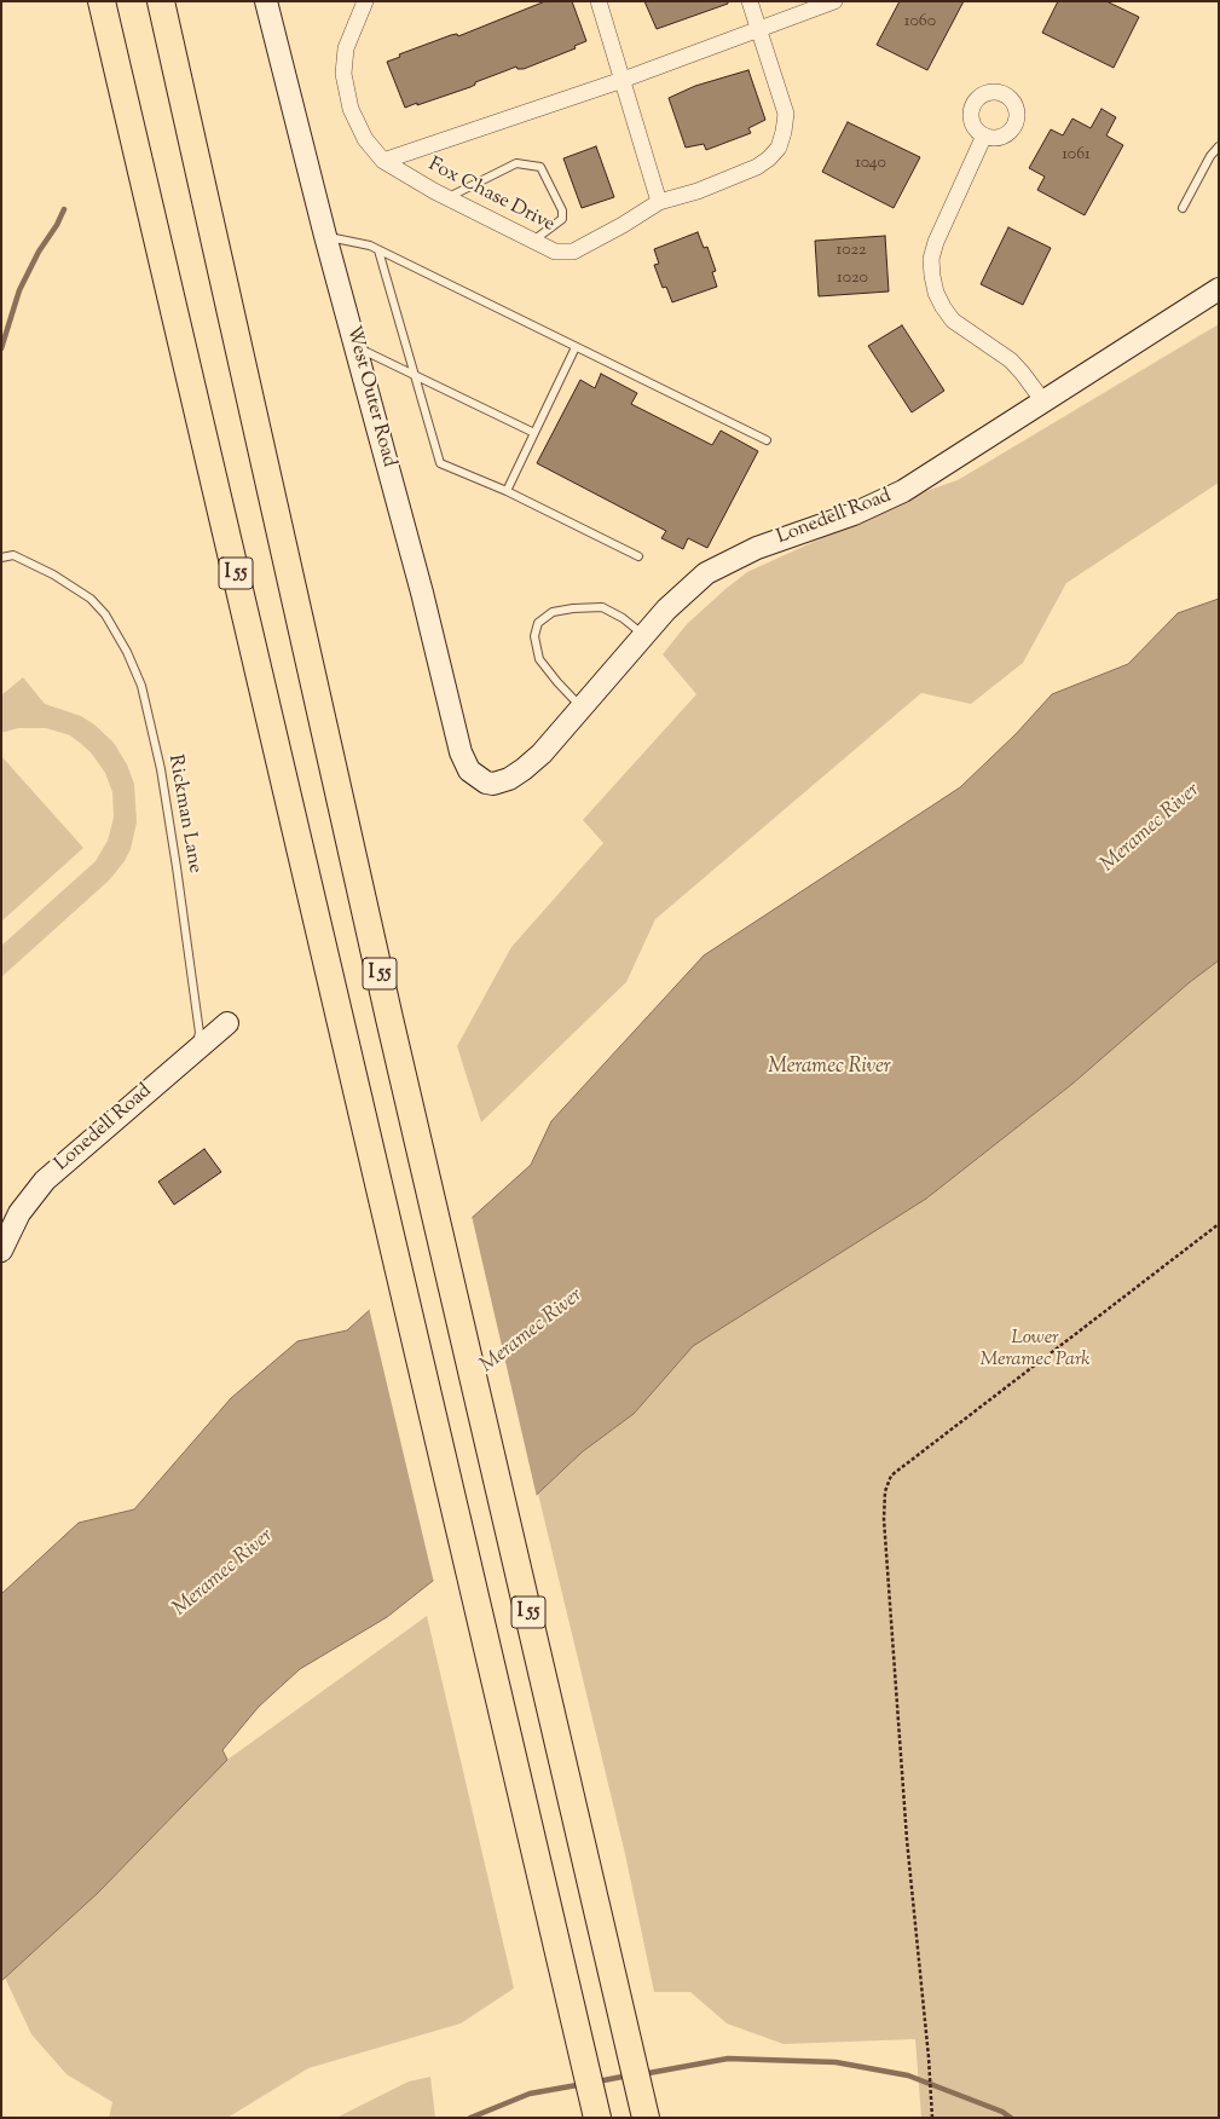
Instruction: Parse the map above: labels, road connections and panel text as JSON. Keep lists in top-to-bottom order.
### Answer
{
  "streets": {
    "highway": ["I 55"],
    "street": ["Fox Chase Drive", "West Outer Road", "Lonedell Road"],
    "lane": ["Rickman Lane"]
  },
  "crossings": [
    ["West Outer Road", "Lonedell Road"],
    ["Lonedell Road", "Rickman Lane"]
  ],
  "water": ["Meramec River"],
  "parks": ["Lower Meramec Park"],
  "house_numbers": [
    "1060",
    "1061",
    "1040",
    "1022",
    "1020"
  ]
}
